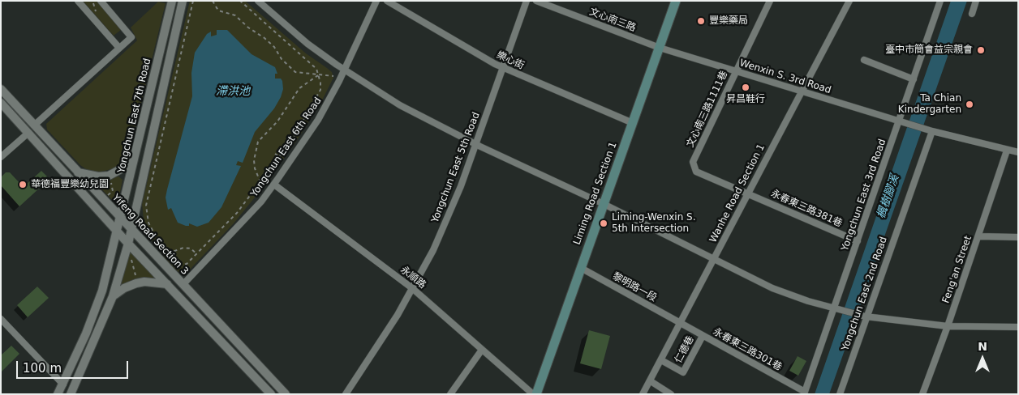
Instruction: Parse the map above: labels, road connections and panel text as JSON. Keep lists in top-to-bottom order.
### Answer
{
  "streets": {
    "main road": ["Liming Road Section 1"],
    "street": [
      "文心南三路",
      "樂心街",
      "Wenxin S. 3rd Road",
      "文心南三路1111巷",
      "Yongchun East 7th Road",
      "Yongchun East 6th Road",
      "Yongchun East 5th Road",
      "Wanhe Road Section 1",
      "Yongchun East 3rd Road",
      "永春東三路381巷",
      "Yifeng Road Section 3",
      "Feng'an Street",
      "永順路",
      "黎明路一段",
      "Yongchun East 2nd Road",
      "仁德巷",
      "永春東三路301巷"
    ]
  },
  "crossings": [
    ["文心南三路", "Wenxin S. 3rd Road"],
    ["文心南三路", "Liming Road Section 1"],
    ["樂心街", "Yongchun East 5th Road"],
    ["樂心街", "Liming Road Section 1"],
    ["Wenxin S. 3rd Road", "文心南三路1111巷"],
    ["Wenxin S. 3rd Road", "Liming Road Section 1"],
    ["Wenxin S. 3rd Road", "Wanhe Road Section 1"],
    ["Wenxin S. 3rd Road", "Yongchun East 3rd Road"],
    ["Wenxin S. 3rd Road", "Yongchun East 2nd Road"],
    ["文心南三路1111巷", "Wanhe Road Section 1"],
    ["文心南三路1111巷", "永春東三路381巷"],
    ["Yongchun East 7th Road", "Yifeng Road Section 3"],
    ["Yongchun East 6th Road", "Yifeng Road Section 3"],
    ["Yongchun East 6th Road", "永順路"],
    ["Yongchun East 5th Road", "永順路"],
    ["Liming Road Section 1", "黎明路一段"],
    ["Wanhe Road Section 1", "永春東三路381巷"],
    ["Wanhe Road Section 1", "黎明路一段"],
    ["Wanhe Road Section 1", "仁德巷"],
    ["Wanhe Road Section 1", "永春東三路301巷"],
    ["Yongchun East 3rd Road", "永春東三路381巷"],
    ["Yongchun East 3rd Road", "永春東三路301巷"],
    ["黎明路一段", "永春東三路301巷"],
    ["仁德巷", "永春東三路301巷"]
  ],
  "water": ["滯洪池", "楓樹腳溪"],
  "places": [
    "豐樂藥局",
    "臺中市簡會益宗親會",
    "昇昌鞋行",
    "Ta Chian Kindergarten",
    "華德福豐樂幼兒園",
    "Liming-Wenxin S. 5th Intersection"
  ],
  "scale_bar": "100 m",
  "north": "top"
}
